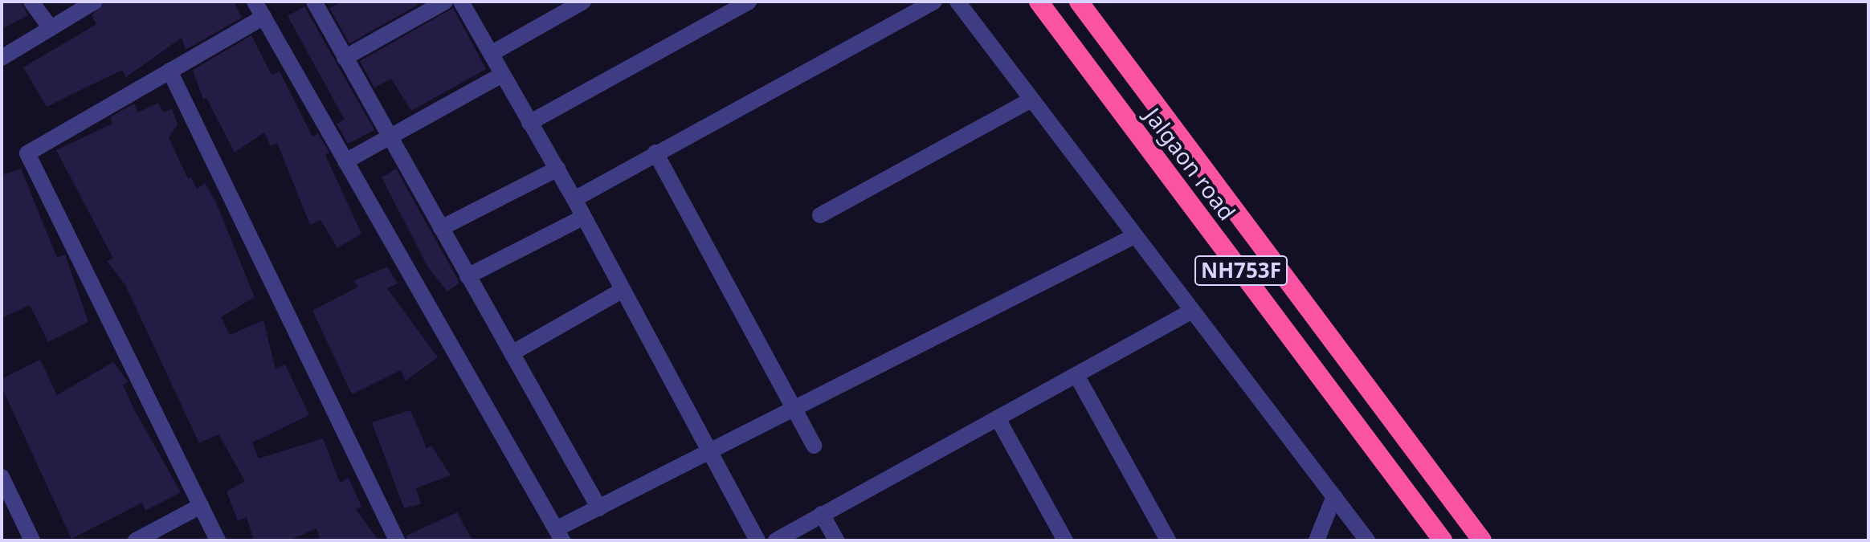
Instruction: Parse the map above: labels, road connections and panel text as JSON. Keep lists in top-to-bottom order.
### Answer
{
  "streets": {
    "highway": ["Jalgaon road", "NH753F"]
  }
}
